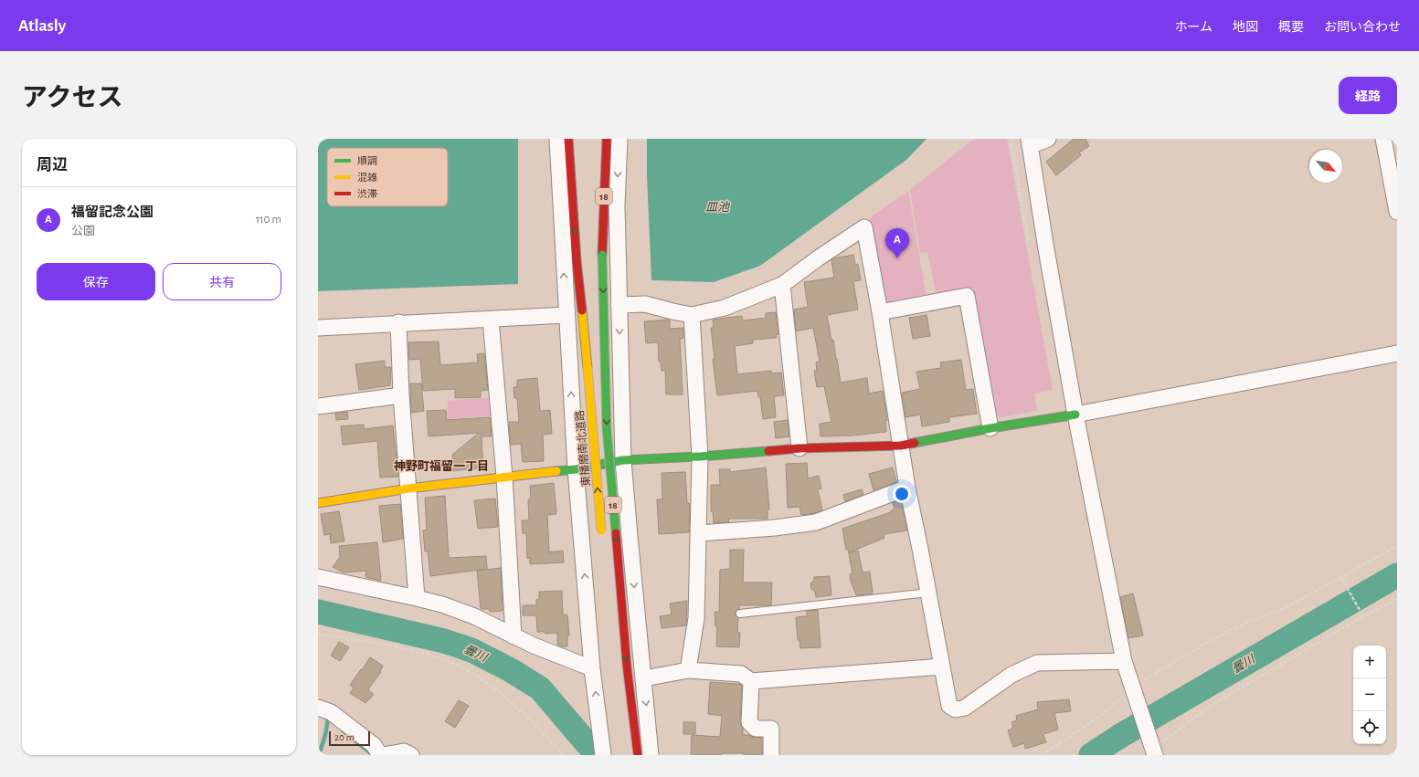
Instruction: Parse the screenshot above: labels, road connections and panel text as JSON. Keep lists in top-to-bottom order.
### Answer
{
  "streets": {
    "main road": ["18", "東播磨南北道路"]
  },
  "crossings": [
    ["18", "東播磨南北道路"]
  ],
  "districts": ["神野町福留一丁目"],
  "water": ["皿池", "曇川"],
  "legend": ["順調", "混雑", "渋滞"],
  "scale_bar": "20 m",
  "north": "bottom right",
  "page": {
    "header": "Atlasly",
    "nav": [
      "ホーム",
      "地図",
      "概要",
      "お問い合わせ"
    ],
    "title": "アクセス",
    "buttons": [
      "経路",
      ["保存", "共有"]
    ],
    "heading": "周辺",
    "list": [
      {
        "mark": "A",
        "name": "福留記念公園",
        "note": "公園",
        "value": "110 m"
      }
    ],
    "pins": "A",
    "map_buttons": ["+", "−"],
    "scale": "20 m"
  }
}
